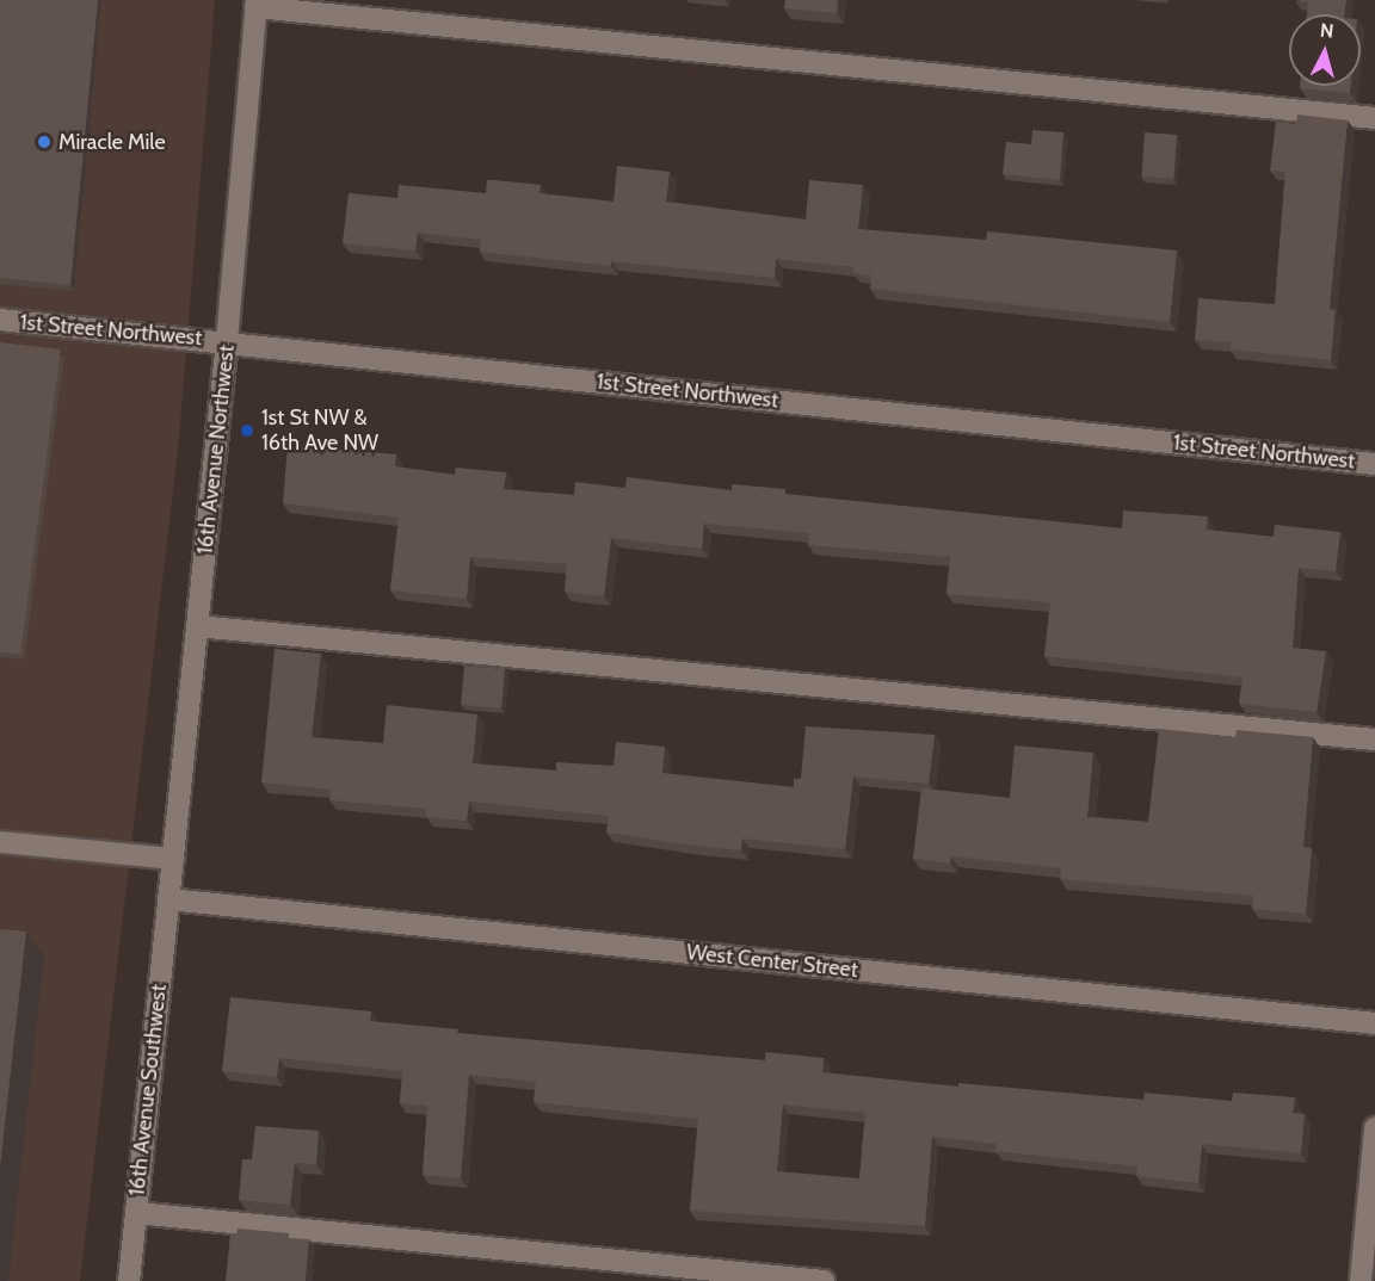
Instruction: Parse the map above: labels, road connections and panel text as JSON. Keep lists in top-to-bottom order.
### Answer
{
  "streets": {
    "street": [
      "1st Street Northwest",
      "16th Avenue Northwest",
      "West Center Street",
      "16th Avenue Southwest"
    ]
  },
  "crossings": [
    ["1st Street Northwest", "16th Avenue Northwest"],
    ["16th Avenue Northwest", "West Center Street"],
    ["16th Avenue Northwest", "16th Avenue Southwest"],
    ["West Center Street", "16th Avenue Southwest"]
  ],
  "places": ["Miracle Mile", "1st St NW & 16th Ave NW"],
  "north": "top"
}
